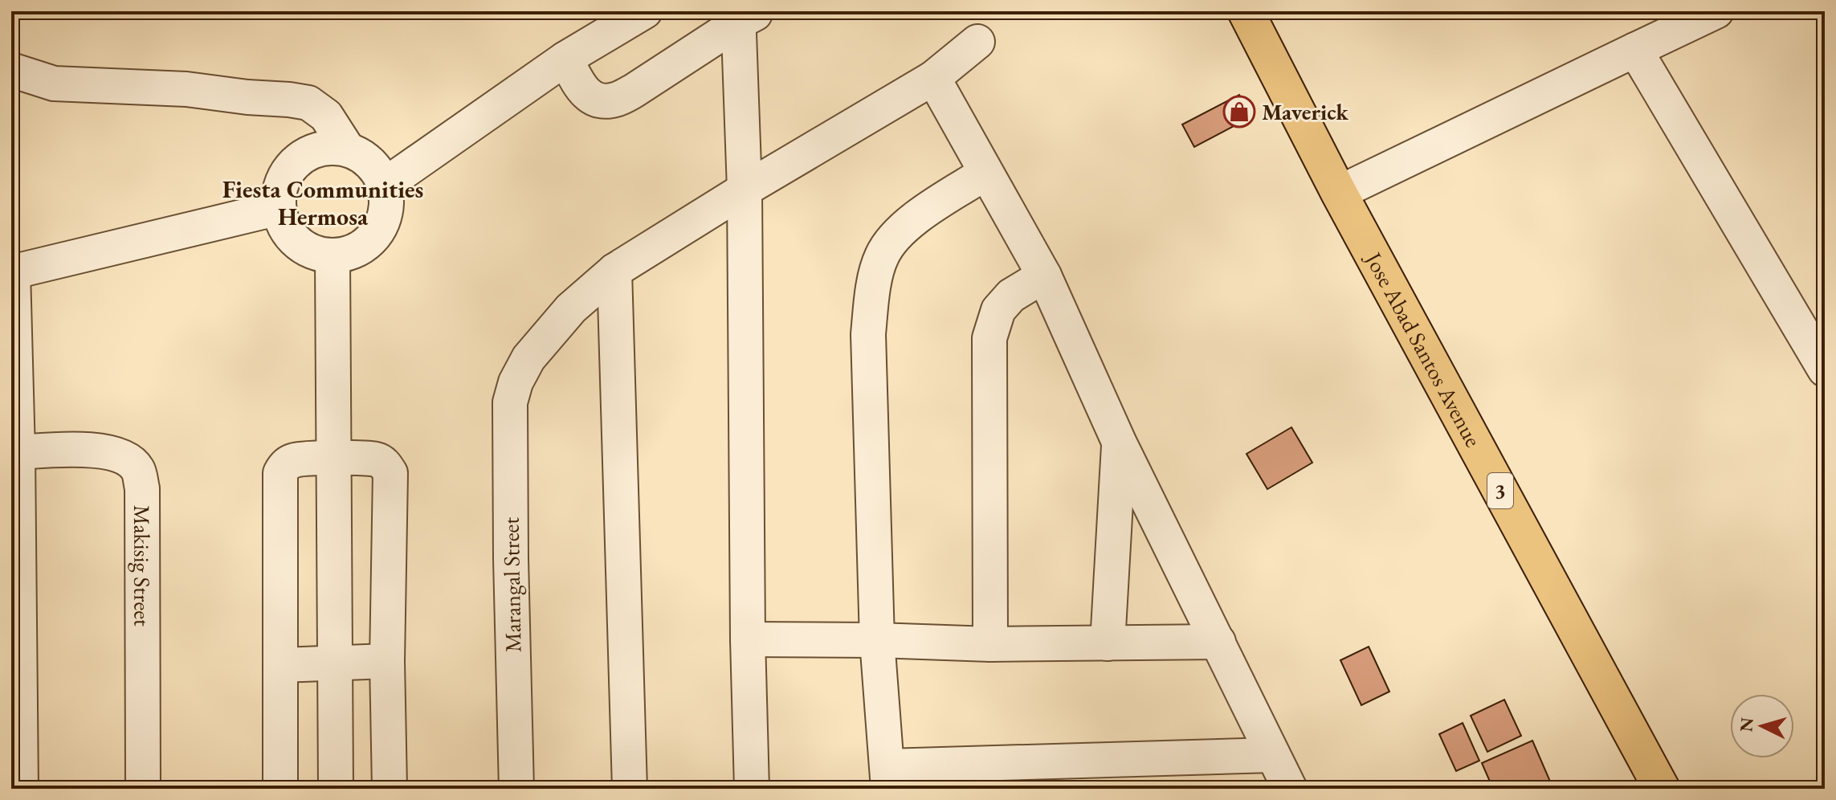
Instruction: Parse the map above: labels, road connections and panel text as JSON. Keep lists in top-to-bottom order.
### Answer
{
  "streets": {
    "highway": ["Jose Abad Santos Avenue", "3"],
    "street": ["Makisig Street", "Marangal Street"]
  },
  "districts": ["Fiesta Communities Hermosa"],
  "places": {
    "shop": ["Maverick"]
  },
  "north": "left"
}
